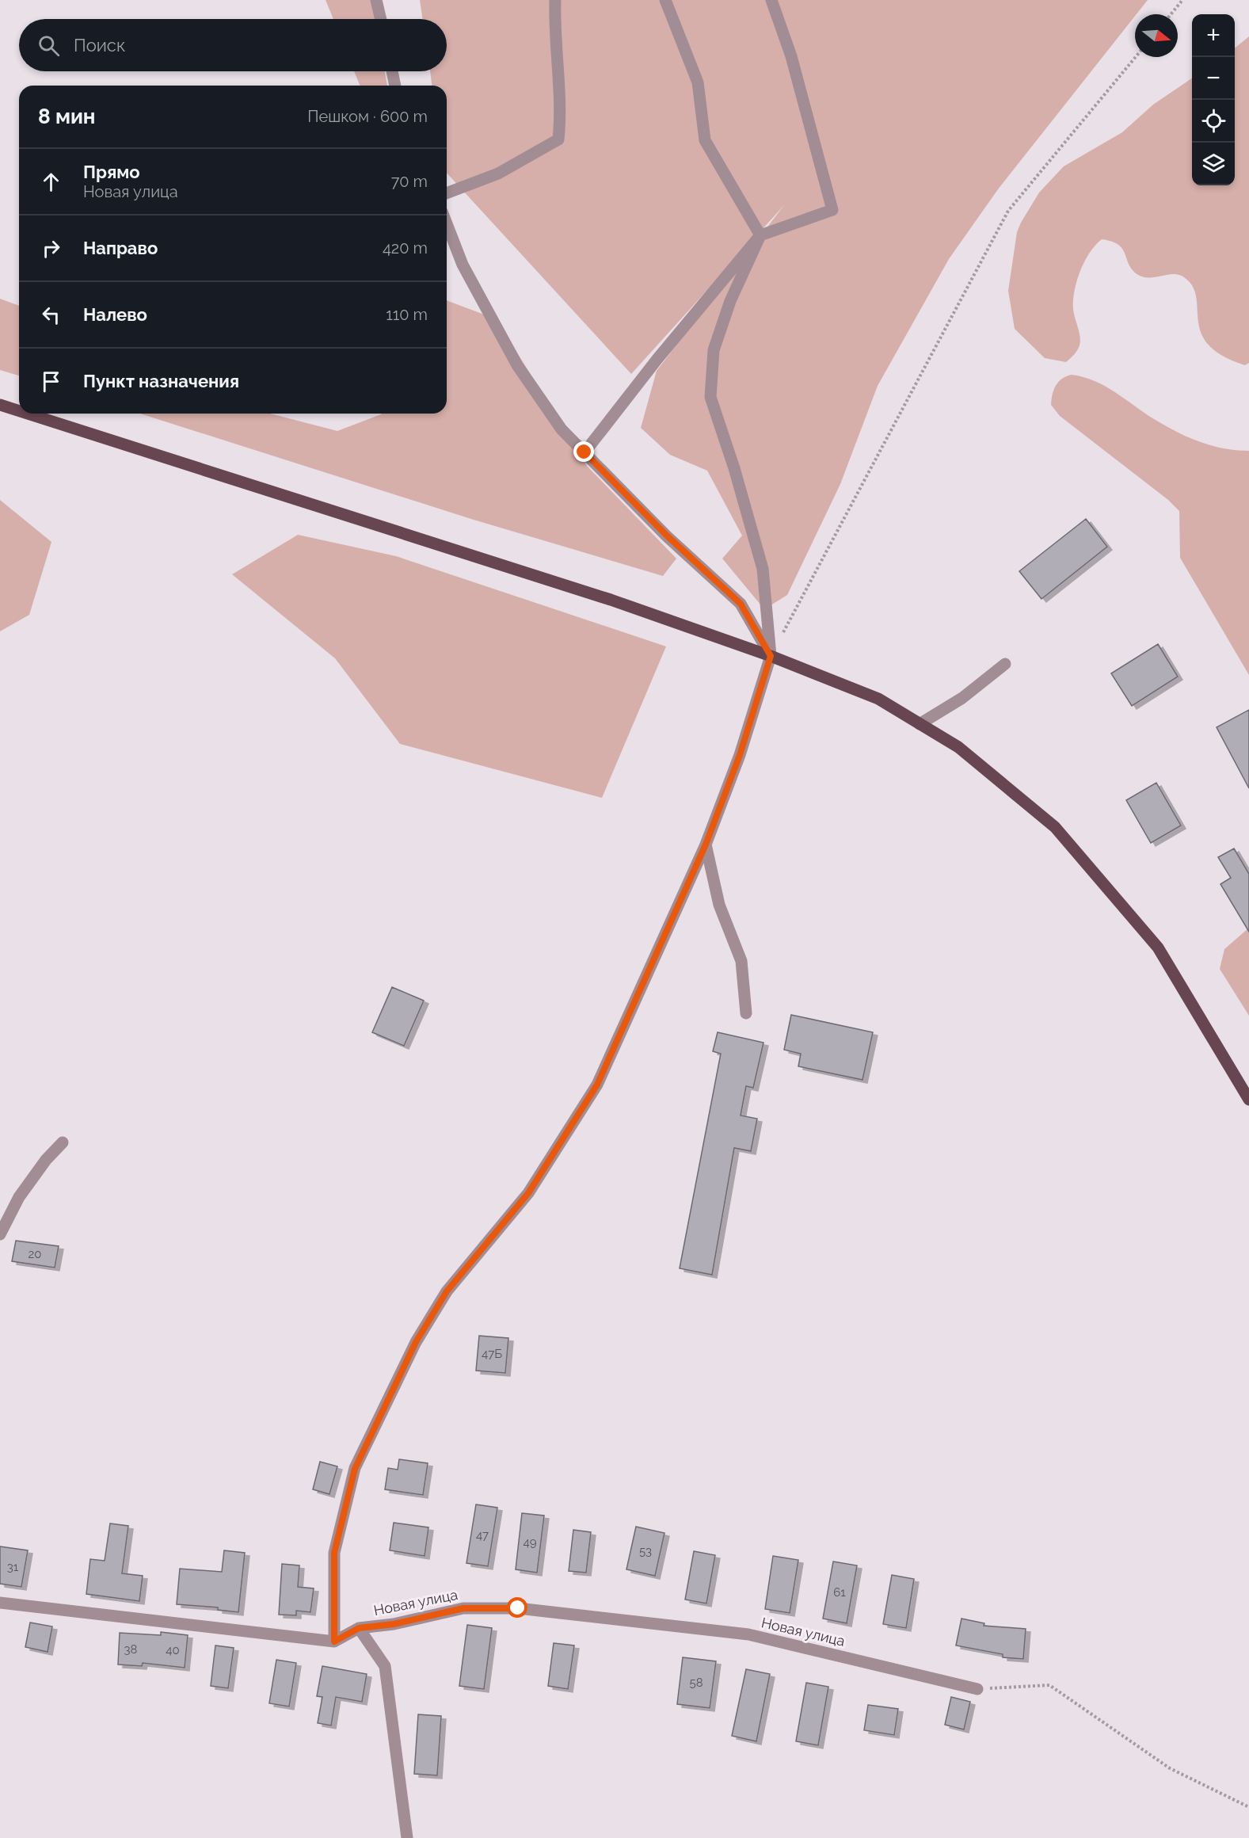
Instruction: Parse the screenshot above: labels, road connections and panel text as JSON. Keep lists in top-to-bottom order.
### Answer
{
  "streets": {
    "street": ["Новая улица"]
  },
  "house_numbers": [
    "20",
    "47Б",
    "47",
    "49",
    "53",
    "31",
    "61",
    "38",
    "40",
    "58"
  ],
  "north": "right",
  "page": {
    "map_buttons": ["+", "−"],
    "search": "Поиск",
    "heading": ["8 мин", "Пешком · 600 m"],
    "list": [
      ["Прямо", "Новая улица", "70 m"],
      ["Направо", "420 m"],
      ["Налево", "110 m"],
      "Пункт назначения"
    ]
  }
}
